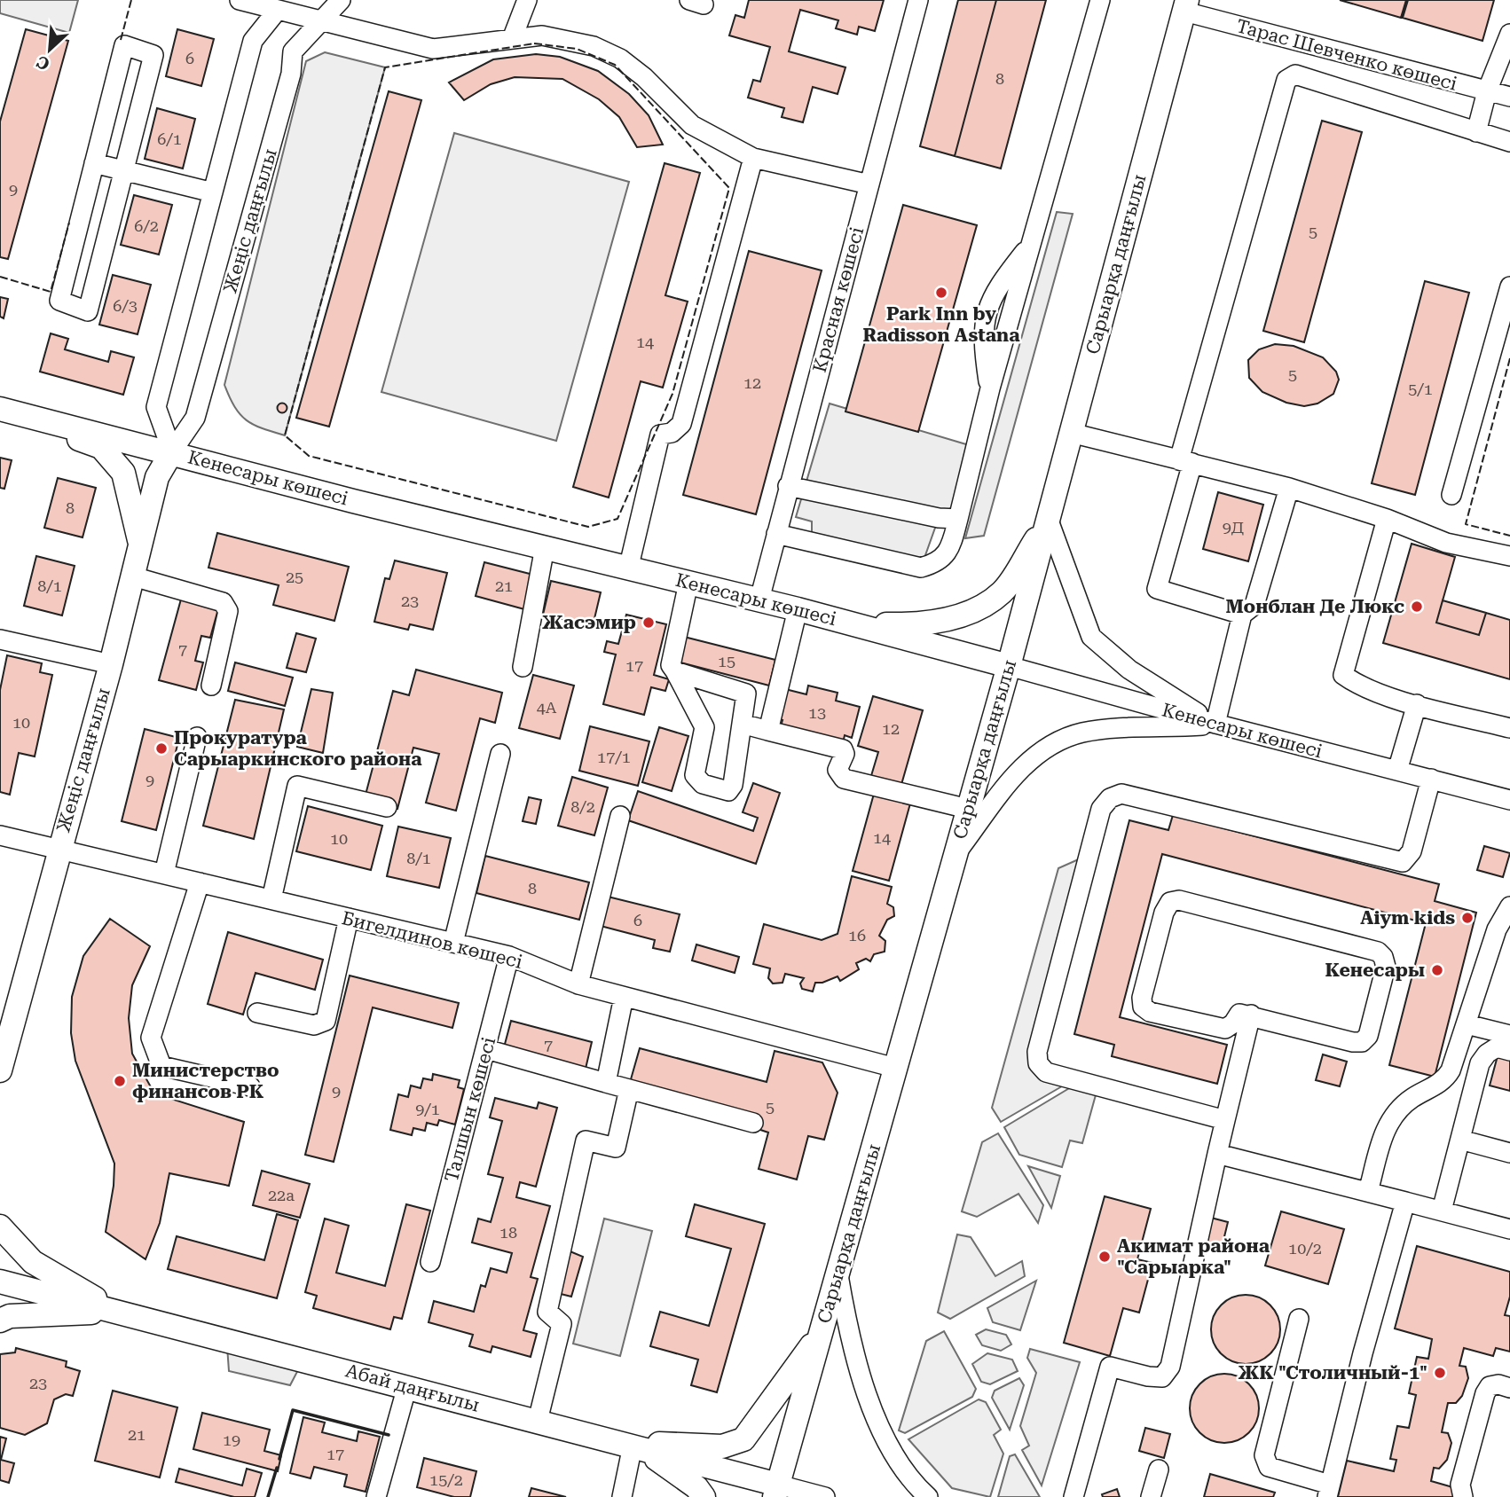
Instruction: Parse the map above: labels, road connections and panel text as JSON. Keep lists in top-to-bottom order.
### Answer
{
  "streets": {
    "main road": [
      "Жеңіс даңғылы",
      "Сарыарқа даңғылы",
      "Кенесары көшесі",
      "Абай даңғылы"
    ],
    "street": [
      "Тарас Шевченко көшесі",
      "Красная көшесі",
      "Бигелдинов көшесі",
      "Талшын көшесі"
    ]
  },
  "crossings": [
    ["Тарас Шевченко көшесі", "Сарыарқа даңғылы"],
    ["Жеңіс даңғылы", "Кенесары көшесі"],
    ["Жеңіс даңғылы", "Бигелдинов көшесі"],
    ["Сарыарқа даңғылы", "Кенесары көшесі"],
    ["Сарыарқа даңғылы", "Бигелдинов көшесі"],
    ["Сарыарқа даңғылы", "Абай даңғылы"],
    ["Красная көшесі", "Кенесары көшесі"],
    ["Бигелдинов көшесі", "Талшын көшесі"]
  ],
  "places": [
    "Park Inn by Radisson Astana",
    "Монблан Де Люкс",
    "Жасэмир",
    "Прокуратура Сарыаркинского района",
    "Aiym kids",
    "Кенесары",
    "Министерство финансов РК",
    "Акимат района \"Сарыарка\"",
    "ЖК \"Столичный-1\""
  ],
  "house_numbers": [
    "6",
    "8",
    "6/1",
    "9",
    "6/2",
    "5",
    "6/3",
    "14",
    "5",
    "12",
    "5/1",
    "8",
    "9Д",
    "25",
    "8/1",
    "21",
    "23",
    "7",
    "15",
    "17",
    "4А",
    "13",
    "10",
    "12",
    "17/1",
    "9",
    "8/2",
    "14",
    "10",
    "8/1",
    "8",
    "6",
    "16",
    "7",
    "9",
    "5",
    "9/1",
    "22а",
    "18",
    "10/2",
    "23",
    "21",
    "19",
    "17",
    "15/2"
  ],
  "north": "bottom left"
}
